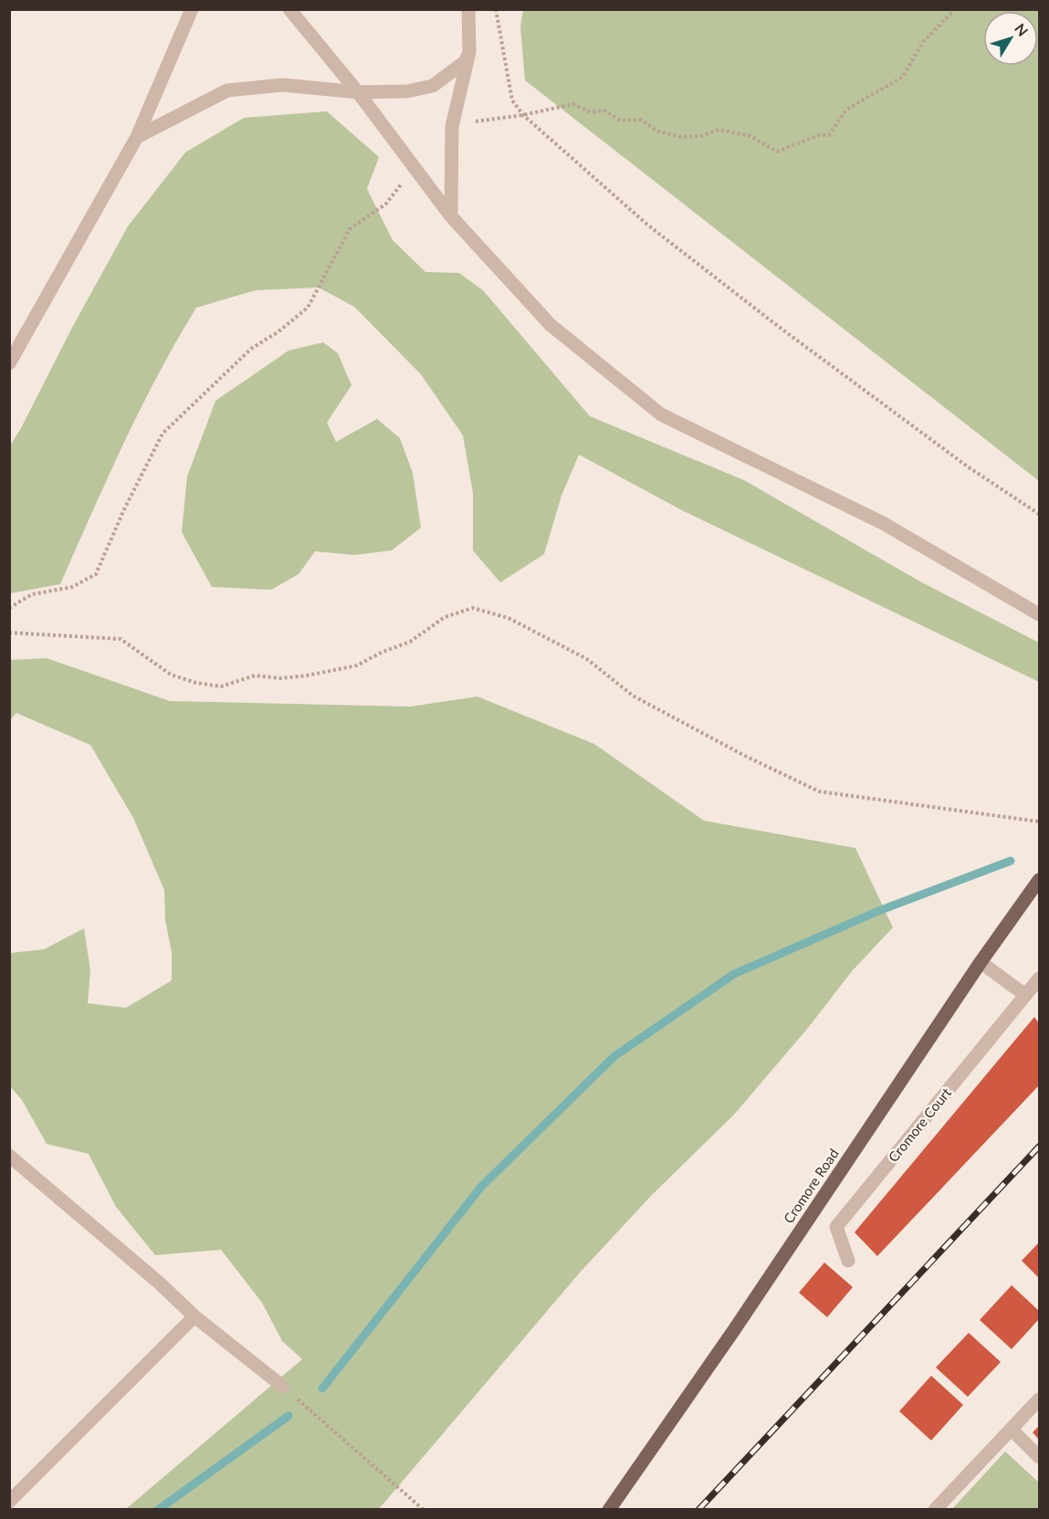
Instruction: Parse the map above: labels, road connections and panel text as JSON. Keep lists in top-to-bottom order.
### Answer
{
  "streets": {
    "main road": ["Cromore Road"],
    "street": ["Cromore Court"]
  },
  "north": "top right"
}
